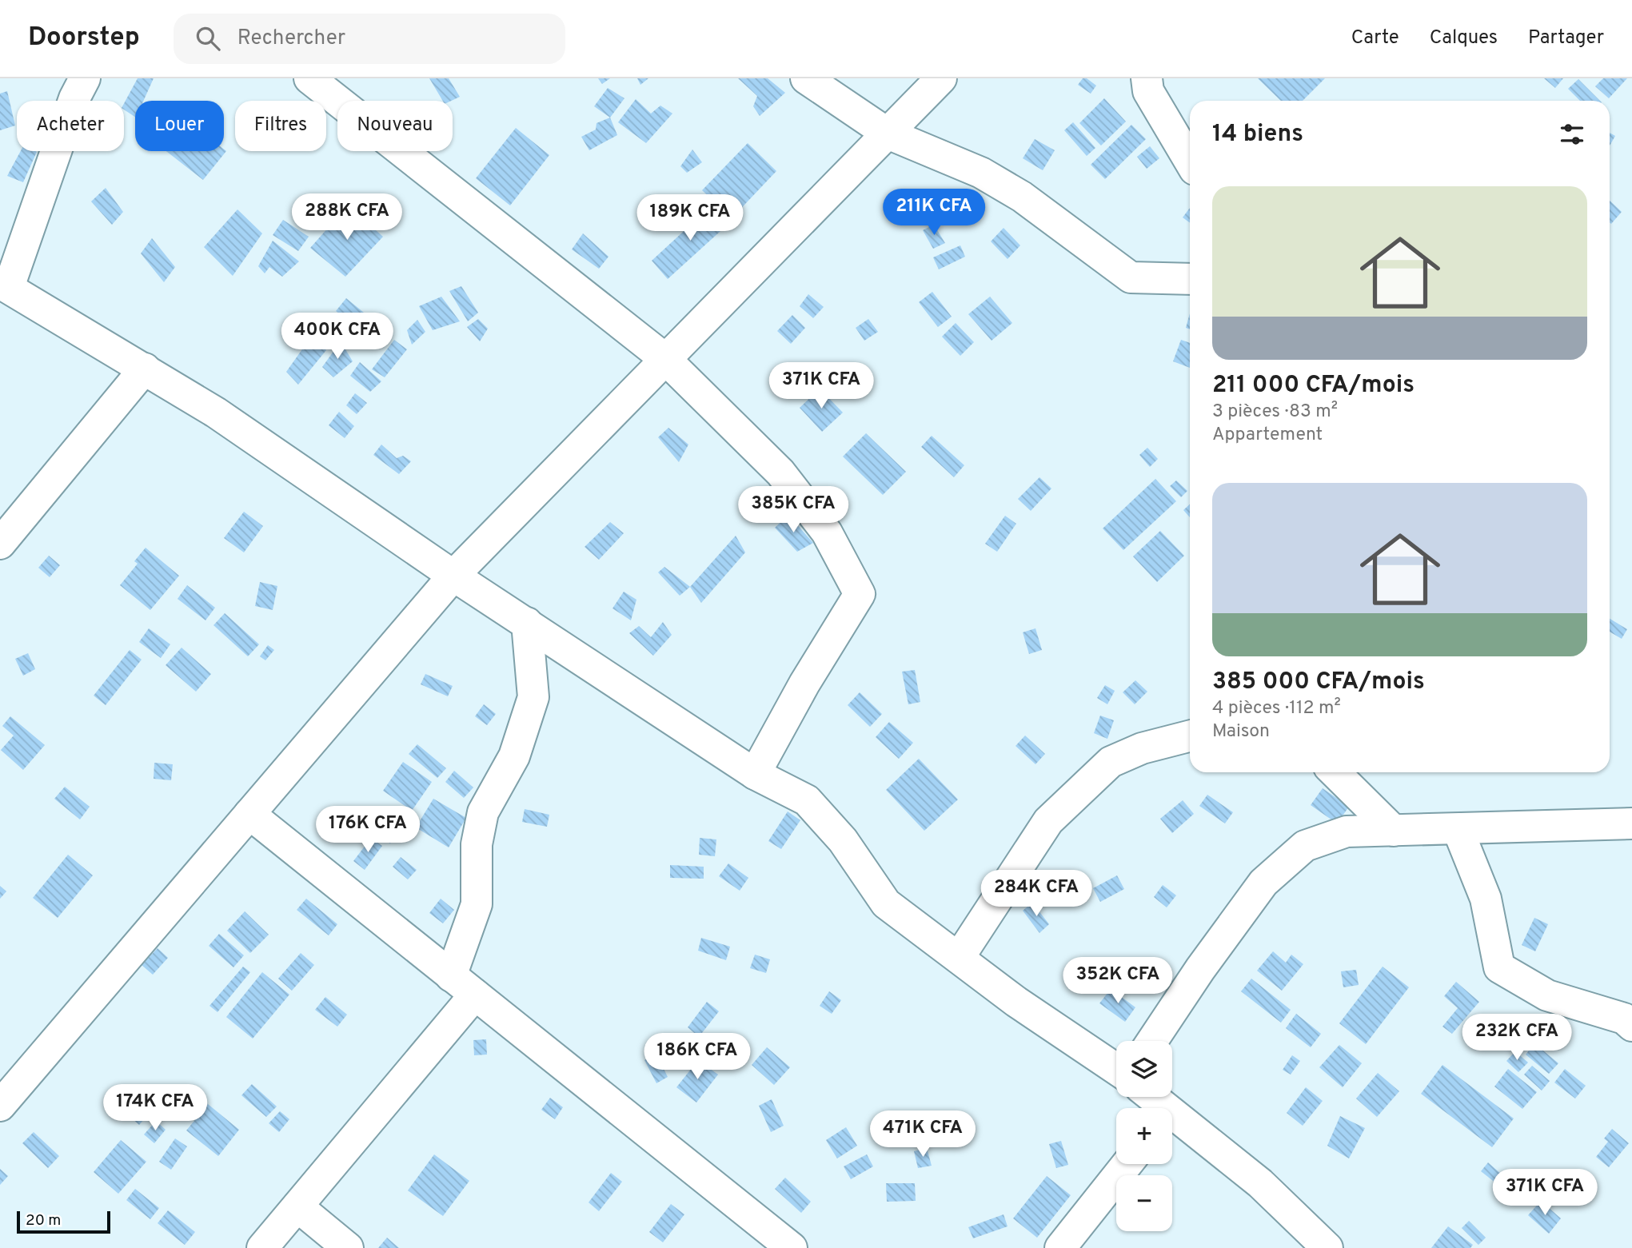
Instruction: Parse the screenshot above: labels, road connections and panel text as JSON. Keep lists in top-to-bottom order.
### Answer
{
  "scale_bar": "20 m",
  "page": {
    "header": "Doorstep",
    "search": "Rechercher",
    "nav": ["Carte", "Calques", "Partager"],
    "chip": [
      "Acheter",
      "Louer",
      "Filtres",
      "Nouveau"
    ],
    "heading": "14 biens",
    "list": [
      {
        "name": "211 000 CFA/mois",
        "note": "3 pièces · 83 m² · Appartement"
      },
      {
        "name": "385 000 CFA/mois",
        "note": "4 pièces · 112 m² · Maison"
      }
    ],
    "price": [
      "211K CFA",
      "288K CFA",
      "189K CFA",
      "400K CFA",
      "371K CFA",
      "385K CFA",
      "176K CFA",
      "284K CFA",
      "352K CFA",
      "232K CFA",
      "186K CFA",
      "174K CFA",
      "471K CFA",
      "371K CFA"
    ],
    "map_buttons": ["+", "−"],
    "scale": "20 m"
  }
}
